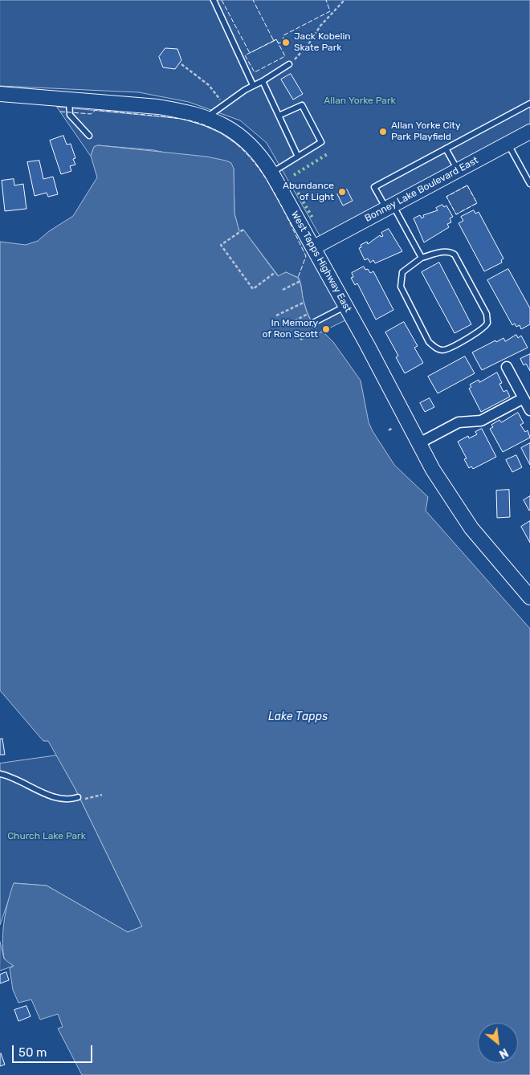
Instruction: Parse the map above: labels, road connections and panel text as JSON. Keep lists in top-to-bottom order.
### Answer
{
  "streets": {
    "street": ["Bonney Lake Boulevard East", "West Tapps Highway East"]
  },
  "crossings": [
    ["Bonney Lake Boulevard East", "West Tapps Highway East"]
  ],
  "water": ["Lake Tapps"],
  "parks": ["Allan Yorke Park", "Church Lake Park"],
  "places": [
    "Jack Kobelin Skate Park",
    "Allan Yorke City Park Playfield",
    "Abundance of Light",
    "In Memory of Ron Scott"
  ],
  "scale_bar": "50 m",
  "north": "bottom right"
}
